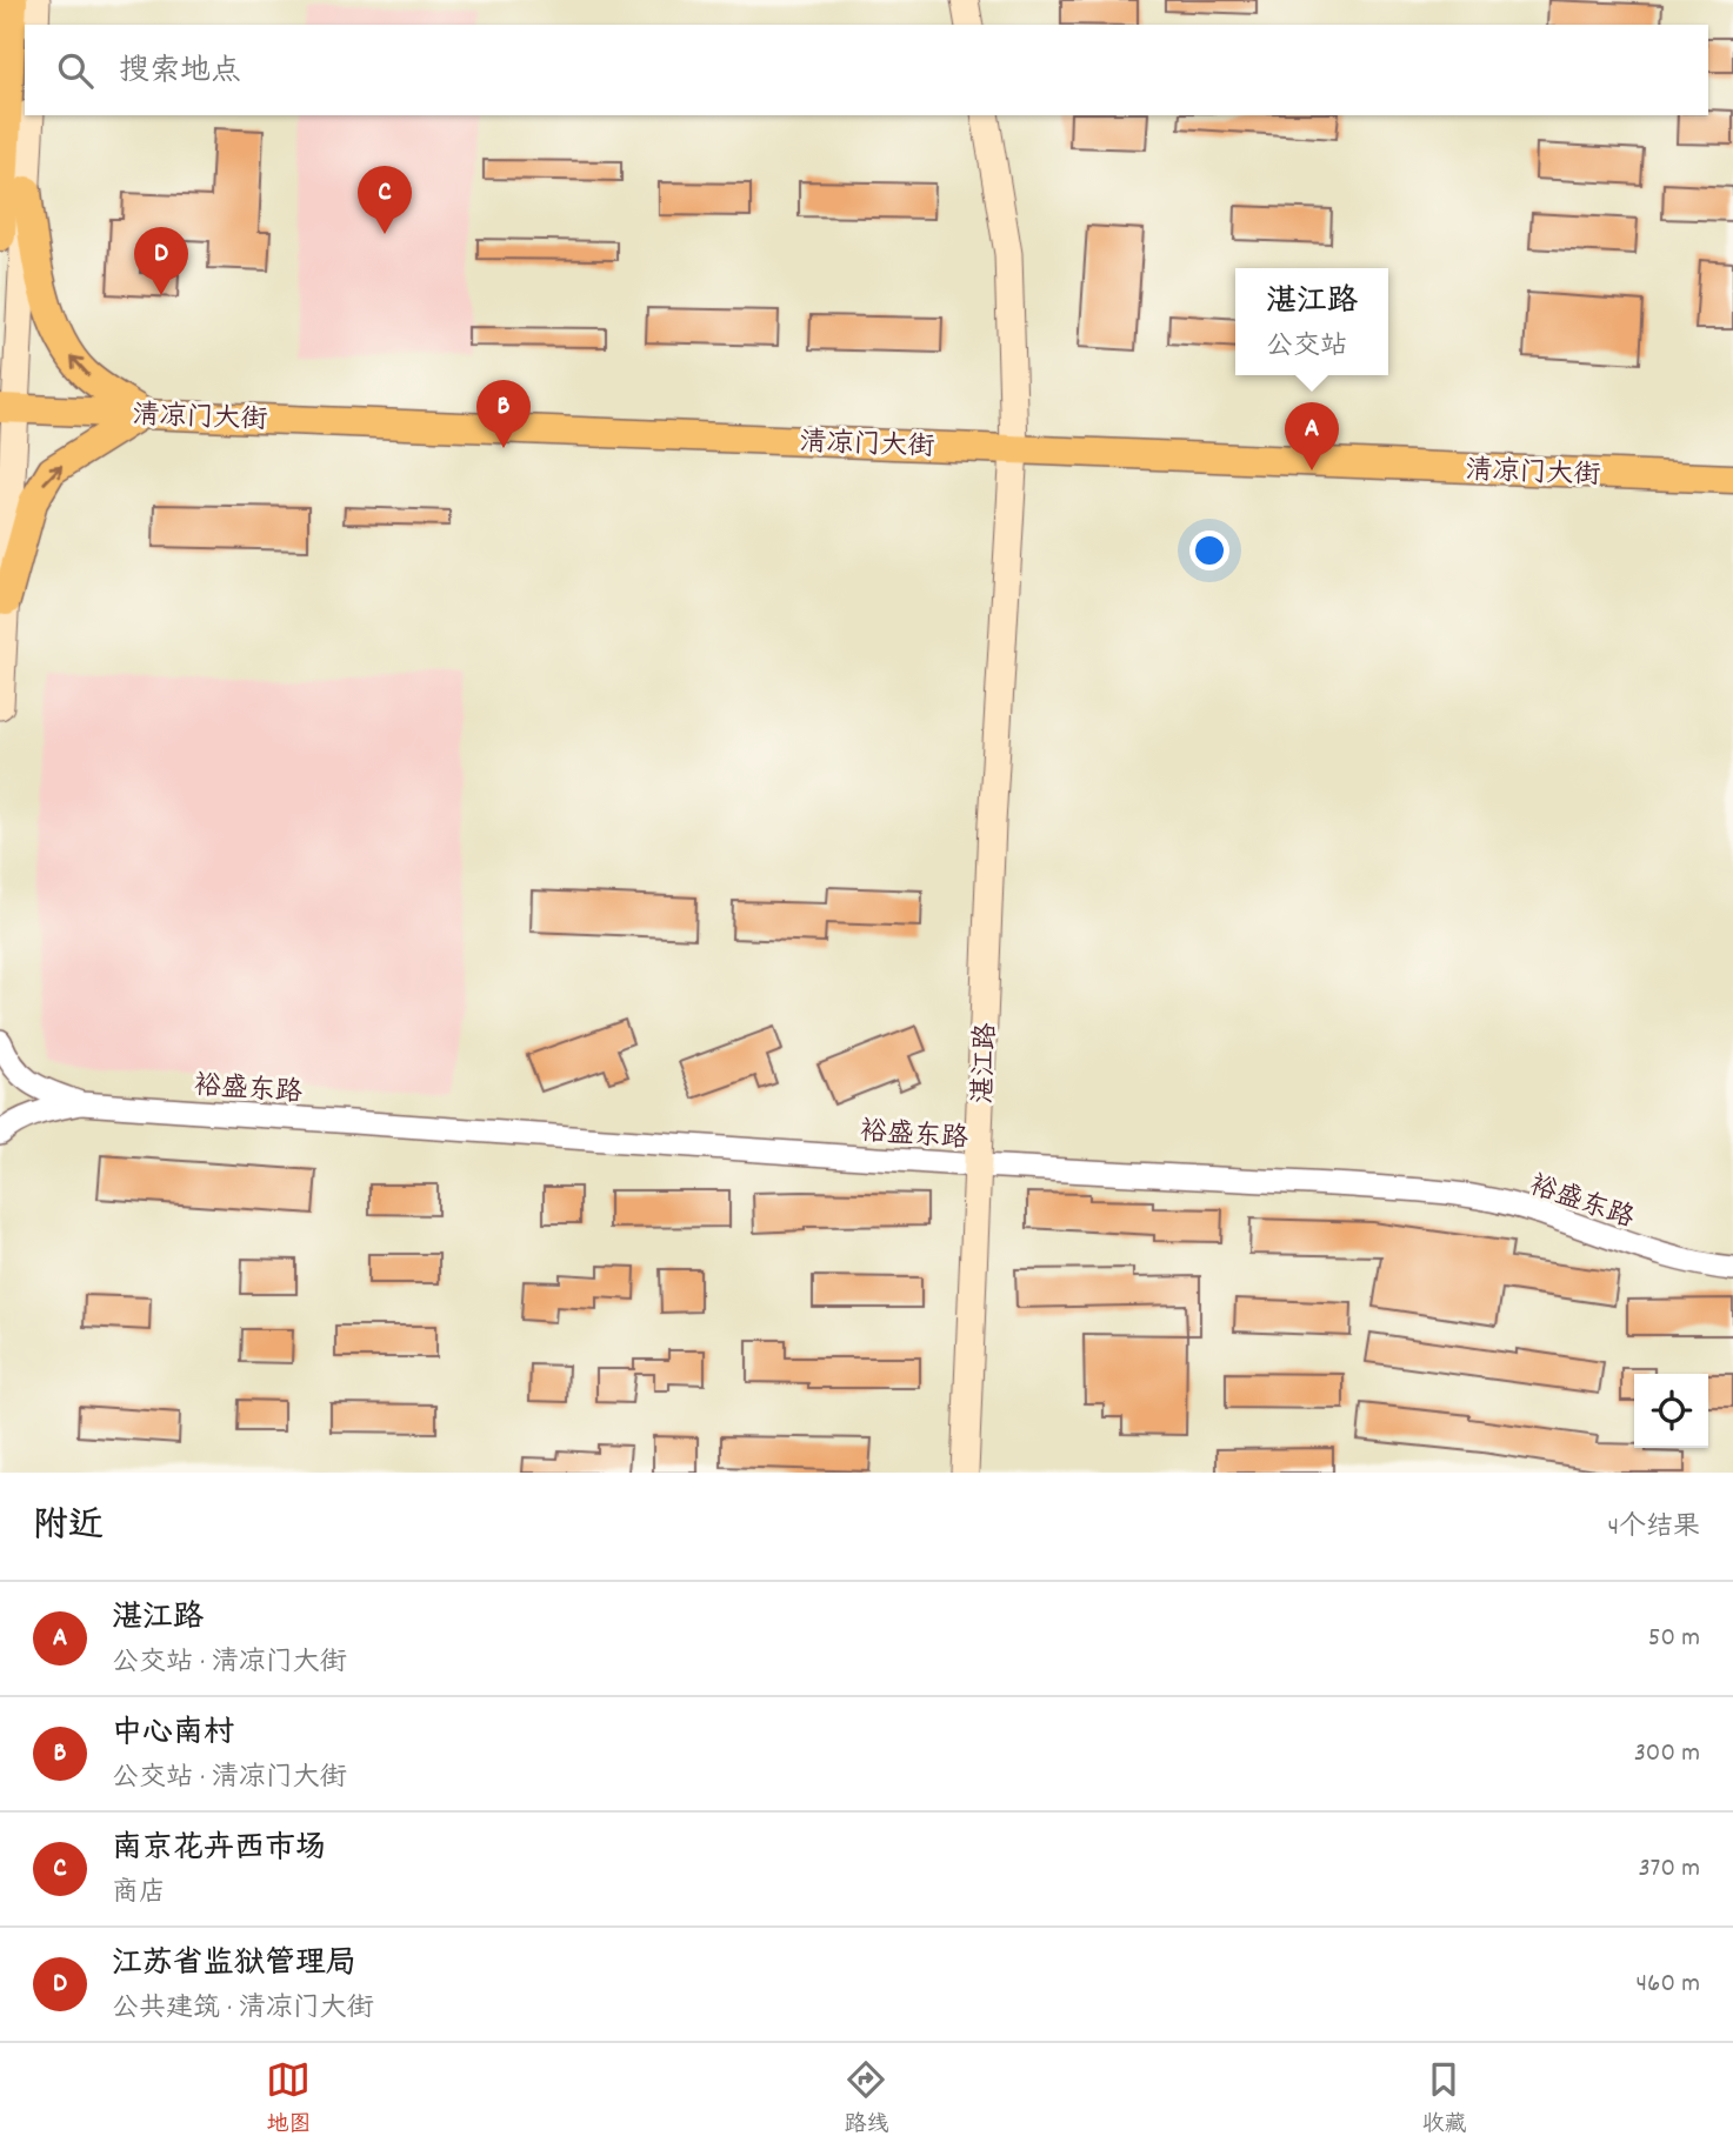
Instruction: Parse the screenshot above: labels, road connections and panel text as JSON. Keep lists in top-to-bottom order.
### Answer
{
  "streets": {
    "main road": ["清凉门大街", "湛江路"],
    "street": ["裕盛东路"]
  },
  "crossings": [
    ["清凉门大街", "湛江路"],
    ["湛江路", "裕盛东路"]
  ],
  "page": {
    "search": "搜索地点",
    "pins": [
      "C",
      "D",
      "B",
      "A"
    ],
    "popup": ["湛江路", "公交站"],
    "heading": ["附近", "4个结果"],
    "list": [
      {
        "mark": "A",
        "name": "湛江路",
        "note": "公交站 · 清凉门大街",
        "value": "50 m"
      },
      {
        "mark": "B",
        "name": "中心南村",
        "note": "公交站 · 清凉门大街",
        "value": "300 m"
      },
      {
        "mark": "C",
        "name": "南京花卉西市场",
        "note": "商店",
        "value": "370 m"
      },
      {
        "mark": "D",
        "name": "江苏省监狱管理局",
        "note": "公共建筑 · 清凉门大街",
        "value": "460 m"
      }
    ],
    "nav": ["地图", "路线", "收藏"]
  }
}
